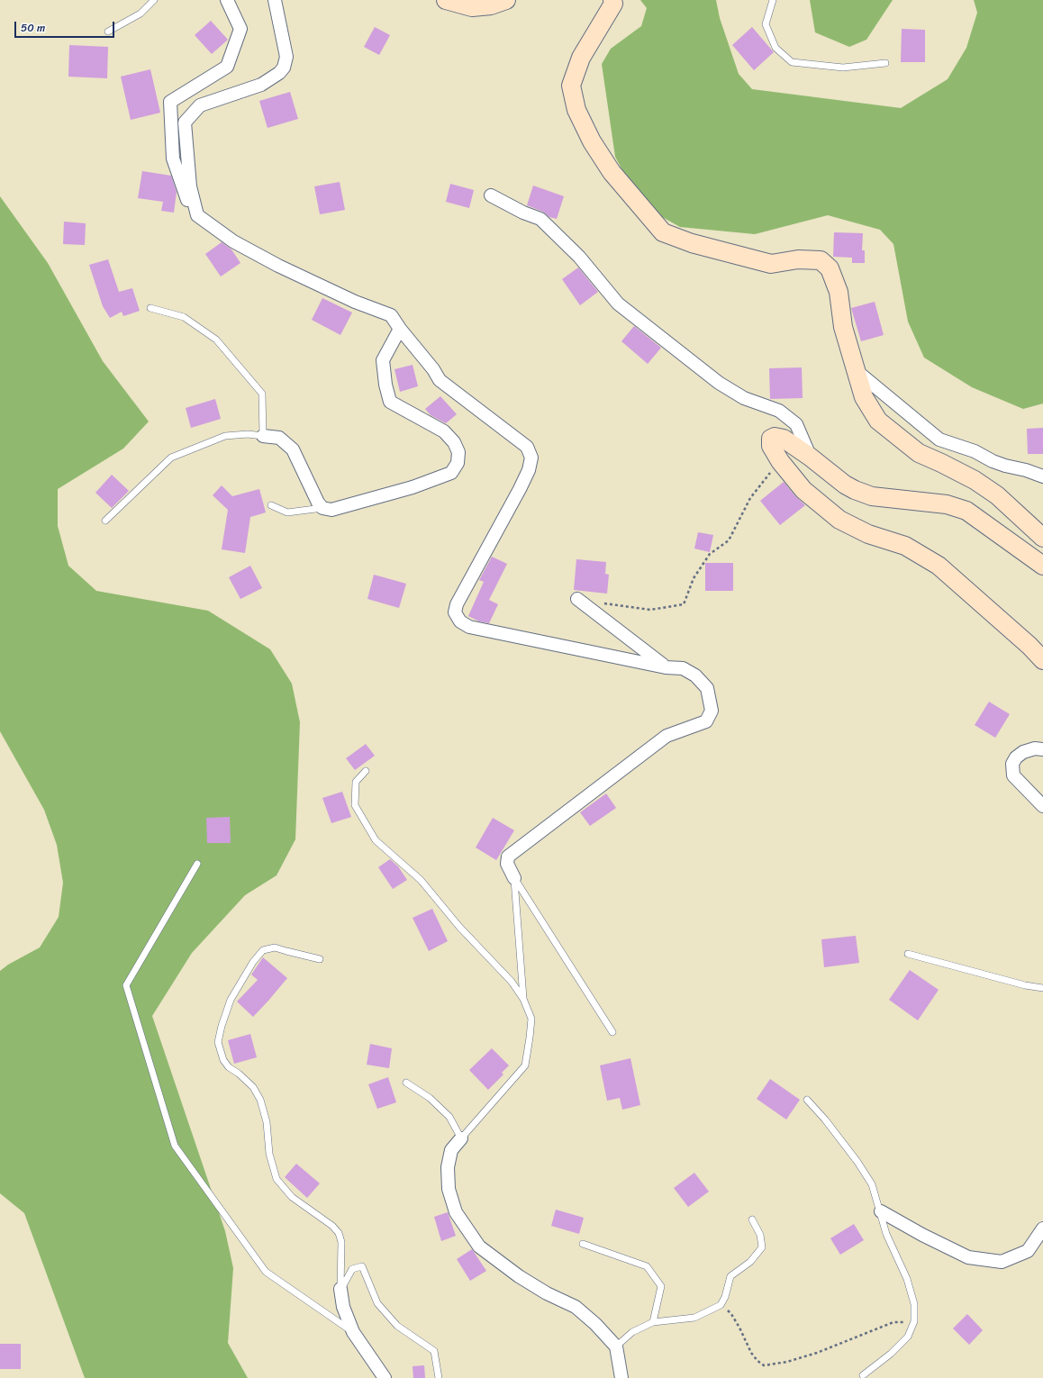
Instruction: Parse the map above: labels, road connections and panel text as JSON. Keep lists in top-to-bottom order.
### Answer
{
  "scale_bar": "50 m"
}
